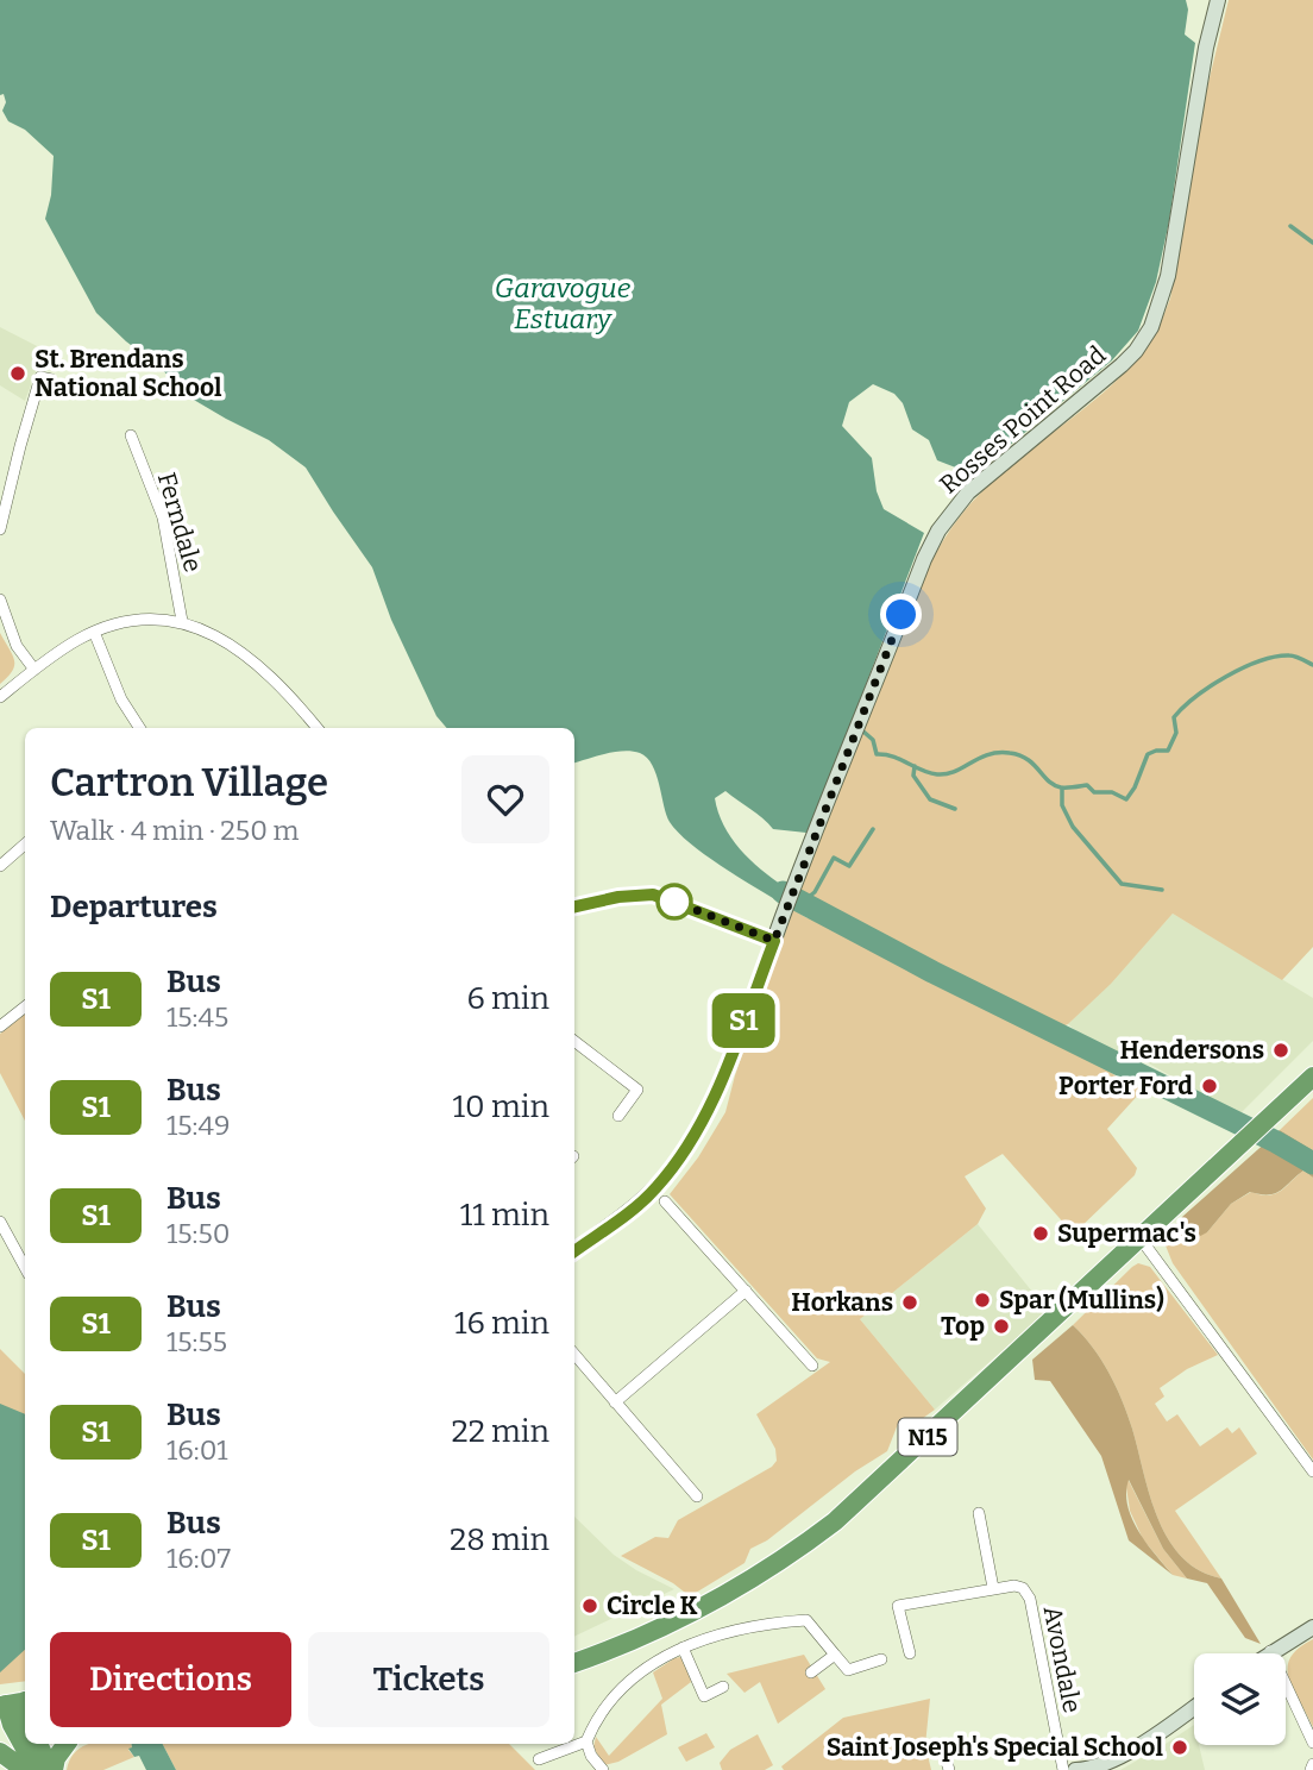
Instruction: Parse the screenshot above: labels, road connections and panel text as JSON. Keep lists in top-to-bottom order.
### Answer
{
  "streets": {
    "highway": ["N15"],
    "main road": ["Rosses Point Road"],
    "street": ["Ferndale", "Avondale"]
  },
  "water": ["Garavogue Estuary"],
  "places": [
    "St. Brendans National School",
    "Hendersons",
    "Porter Ford",
    "Supermac's",
    "Spar (Mullins)",
    "Horkans",
    "Top",
    "Circle K",
    "Saint Joseph's Special School"
  ],
  "lines": ["bus line S1"],
  "page": {
    "on_map": "S1",
    "heading": [
      ["Cartron Village", "Walk · 4 min · 250 m"],
      "Departures"
    ],
    "list": [
      {
        "mark": "S1",
        "name": "Bus",
        "note": "15:45",
        "value": "6 min"
      },
      {
        "mark": "S1",
        "name": "Bus",
        "note": "15:49",
        "value": "10 min"
      },
      {
        "mark": "S1",
        "name": "Bus",
        "note": "15:50",
        "value": "11 min"
      },
      {
        "mark": "S1",
        "name": "Bus",
        "note": "15:55",
        "value": "16 min"
      },
      {
        "mark": "S1",
        "name": "Bus",
        "note": "16:01",
        "value": "22 min"
      },
      {
        "mark": "S1",
        "name": "Bus",
        "note": "16:07",
        "value": "28 min"
      }
    ],
    "buttons": ["Directions", "Tickets"]
  }
}
